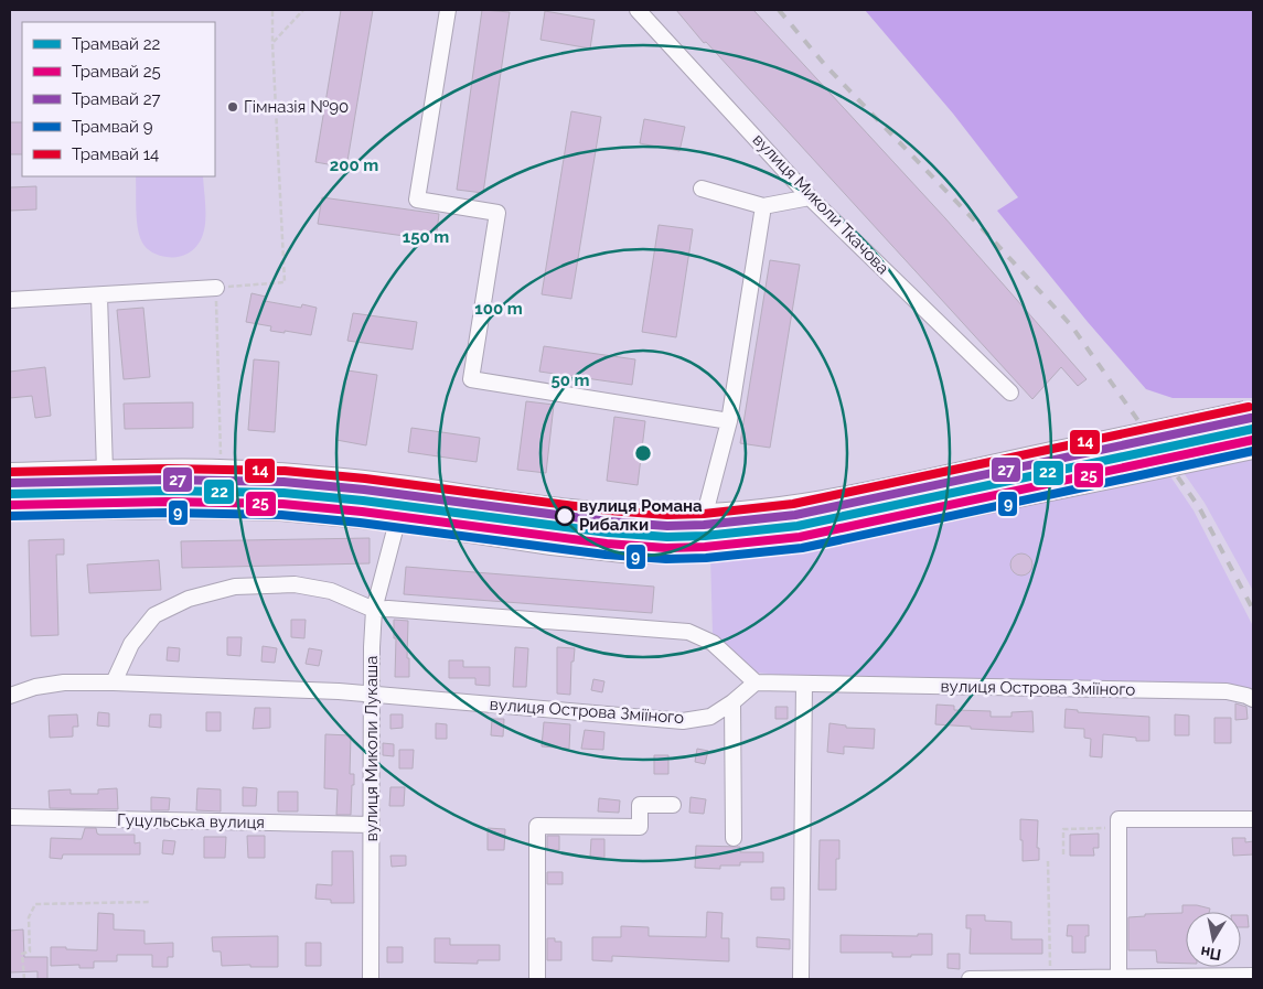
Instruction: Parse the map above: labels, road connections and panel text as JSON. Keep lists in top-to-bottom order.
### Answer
{
  "streets": {
    "street": [
      "вулиця Миколи Ткачова",
      "вулиця Острова Зміїного",
      "вулиця Миколи Лукаша",
      "Гуцульська вулиця"
    ]
  },
  "crossings": [
    ["вулиця Острова Зміїного", "вулиця Миколи Лукаша"],
    ["вулиця Миколи Лукаша", "Гуцульська вулиця"]
  ],
  "places": ["Гімназія №90", "вулиця Романа Рибалки"],
  "lines": [
    "tram line 14",
    "tram line 27",
    "tram line 22",
    "tram line 25",
    "tram line 9"
  ],
  "legend": [
    "Трамвай 22",
    "Трамвай 25",
    "Трамвай 27",
    "Трамвай 9",
    "Трамвай 14"
  ],
  "north": "bottom",
  "rings": [
    "200 m",
    "150 m",
    "100 m",
    "50 m"
  ]
}
